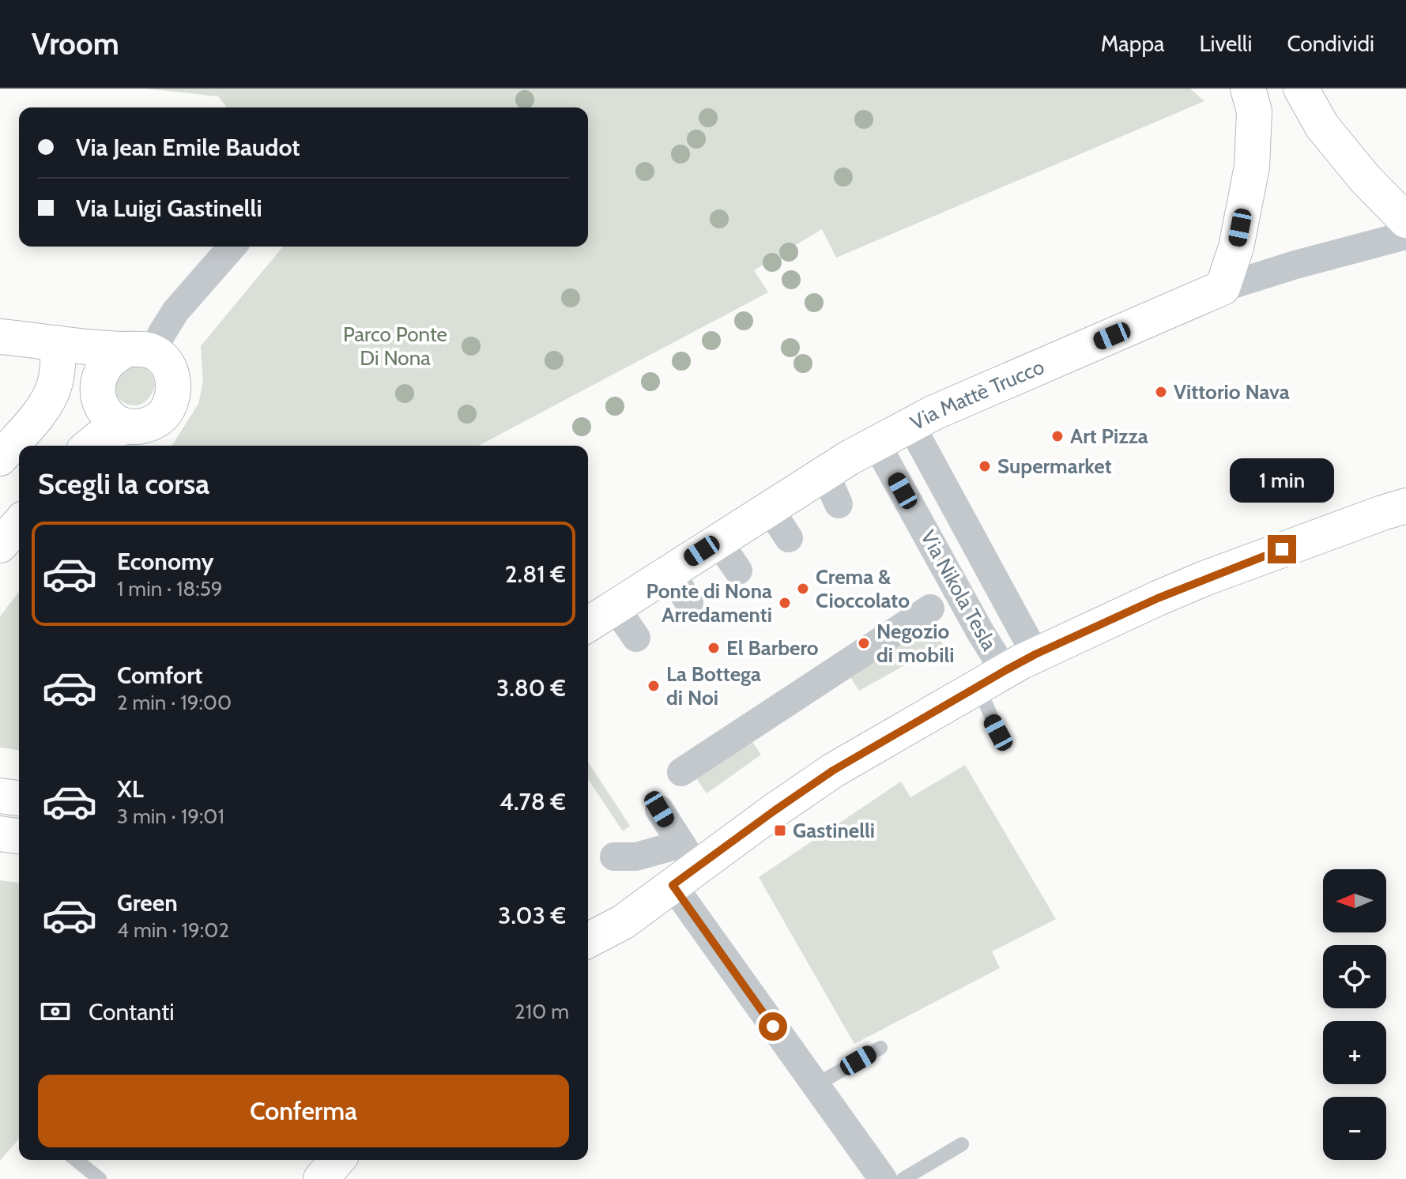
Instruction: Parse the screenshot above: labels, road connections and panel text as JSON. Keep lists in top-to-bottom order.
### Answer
{
  "streets": {
    "street": ["Via Mattè Trucco", "Via Nikola Tesla"]
  },
  "crossings": [
    ["Via Mattè Trucco", "Via Nikola Tesla"]
  ],
  "parks": ["Parco Ponte Di Nona"],
  "places": {
    "other": [
      "Vittorio Nava",
      "Art Pizza",
      "Supermarket",
      "Crema & Cioccolato",
      "Ponte di Nona Arredamenti",
      "Negozio di mobili",
      "El Barbero",
      "La Bottega di Noi"
    ],
    "transit": ["Gastinelli"]
  },
  "north": "left",
  "page": {
    "header": "Vroom",
    "nav": ["Mappa", "Livelli", "Condividi"],
    "banner": ["Via Jean Emile Baudot", "Via Luigi Gastinelli"],
    "heading": "Scegli la corsa",
    "bubble": "1 min",
    "list": [
      {
        "name": "Economy",
        "note": "1 min · 18:59",
        "value": "2.81 €"
      },
      {
        "name": "Comfort",
        "note": "2 min · 19:00",
        "value": "3.80 €"
      },
      {
        "name": "XL",
        "note": "3 min · 19:01",
        "value": "4.78 €"
      },
      {
        "name": "Green",
        "note": "4 min · 19:02",
        "value": "3.03 €"
      }
    ],
    "map_buttons": ["+", "−"],
    "pay": ["Contanti", "210 m"],
    "buttons": "Conferma"
  }
}
